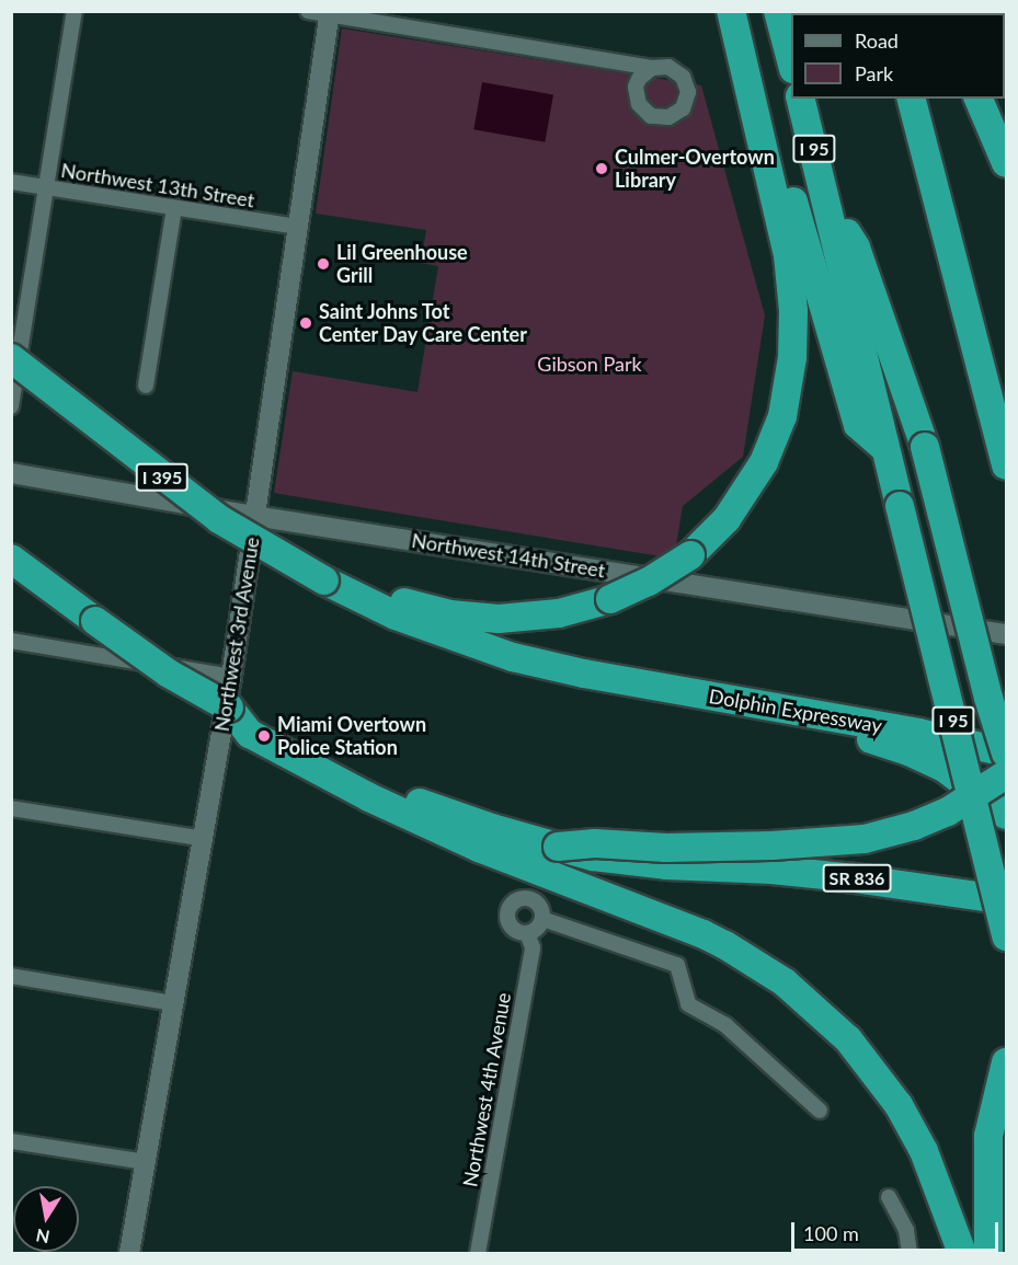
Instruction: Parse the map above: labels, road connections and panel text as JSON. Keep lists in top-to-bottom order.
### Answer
{
  "streets": {
    "highway": [
      "I 95",
      "I 395",
      "Dolphin Expressway",
      "SR 836"
    ],
    "street": [
      "Northwest 13th Street",
      "Northwest 14th Street",
      "Northwest 3rd Avenue",
      "Northwest 4th Avenue"
    ]
  },
  "crossings": [
    ["Northwest 13th Street", "Northwest 3rd Avenue"],
    ["I 395", "Dolphin Expressway"],
    ["Northwest 14th Street", "Northwest 3rd Avenue"]
  ],
  "parks": ["Gibson Park"],
  "places": [
    "Culmer-Overtown Library",
    "Lil Greenhouse Grill",
    "Saint Johns Tot Center Day Care Center",
    "Miami Overtown Police Station"
  ],
  "legend": ["Road", "Park"],
  "scale_bar": "100 m",
  "north": "bottom"
}
